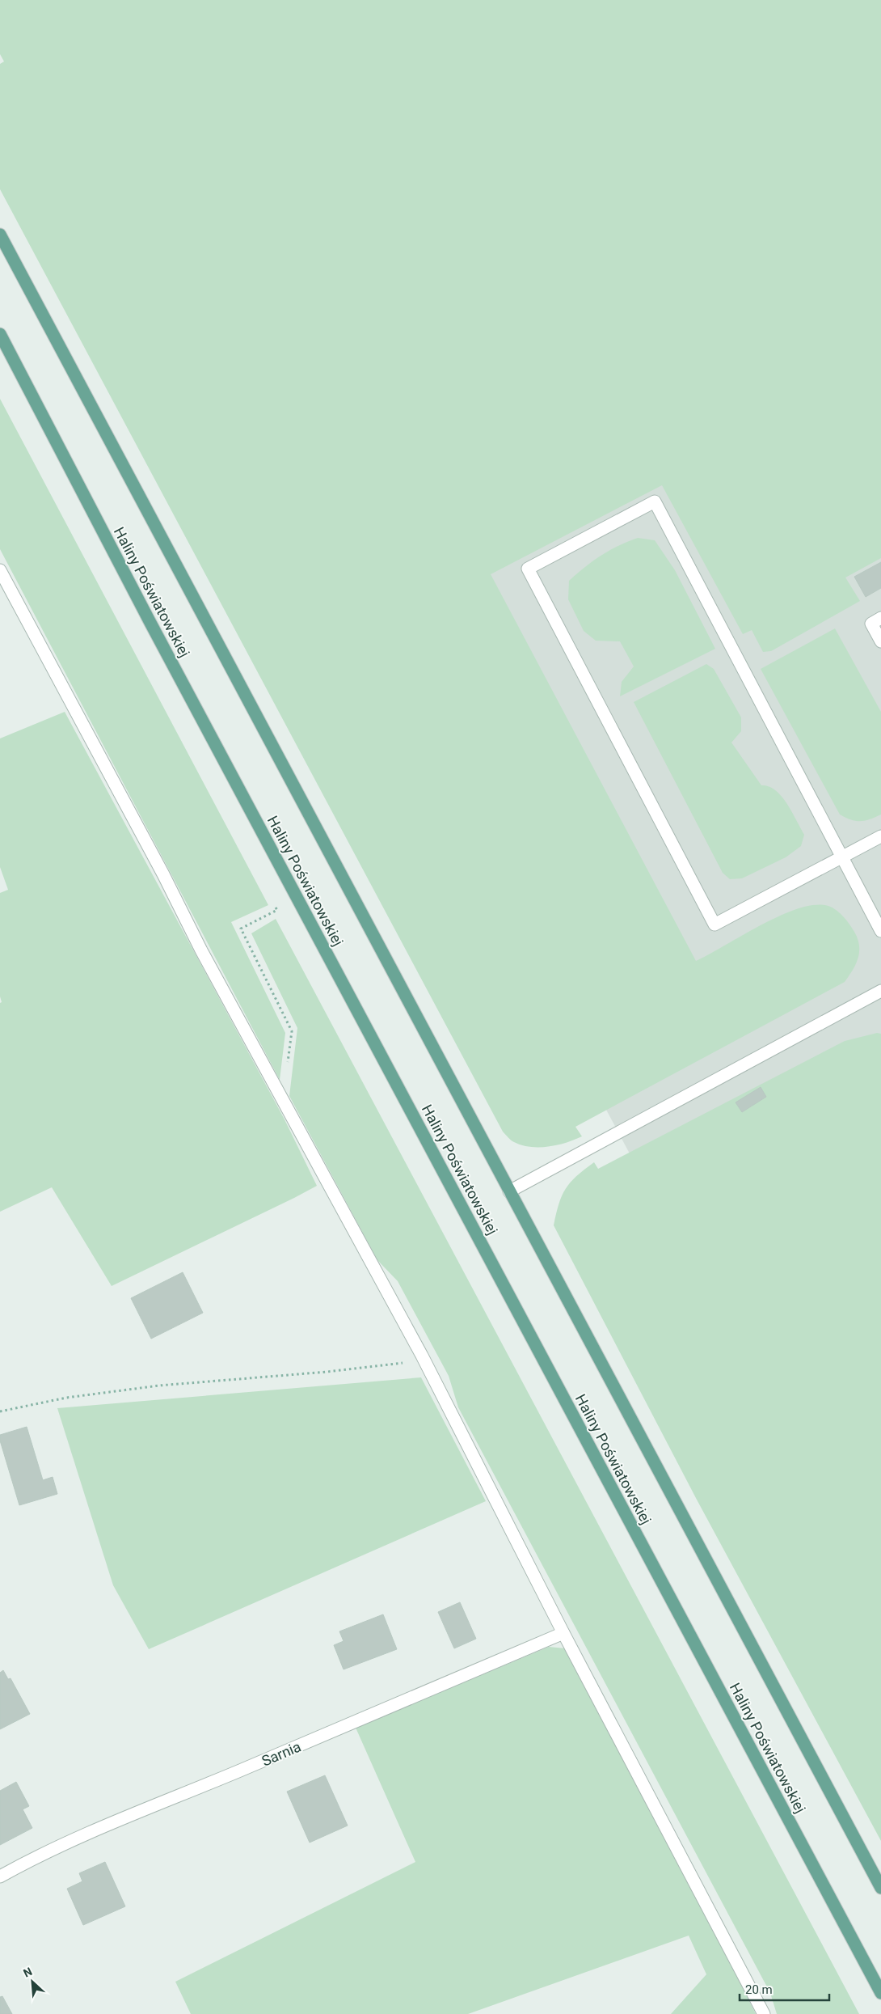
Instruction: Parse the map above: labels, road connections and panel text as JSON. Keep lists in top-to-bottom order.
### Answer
{
  "streets": {
    "main road": ["Haliny Poświatowskiej"],
    "street": ["Sarnia"]
  },
  "scale_bar": "20 m",
  "north": "top left"
}
